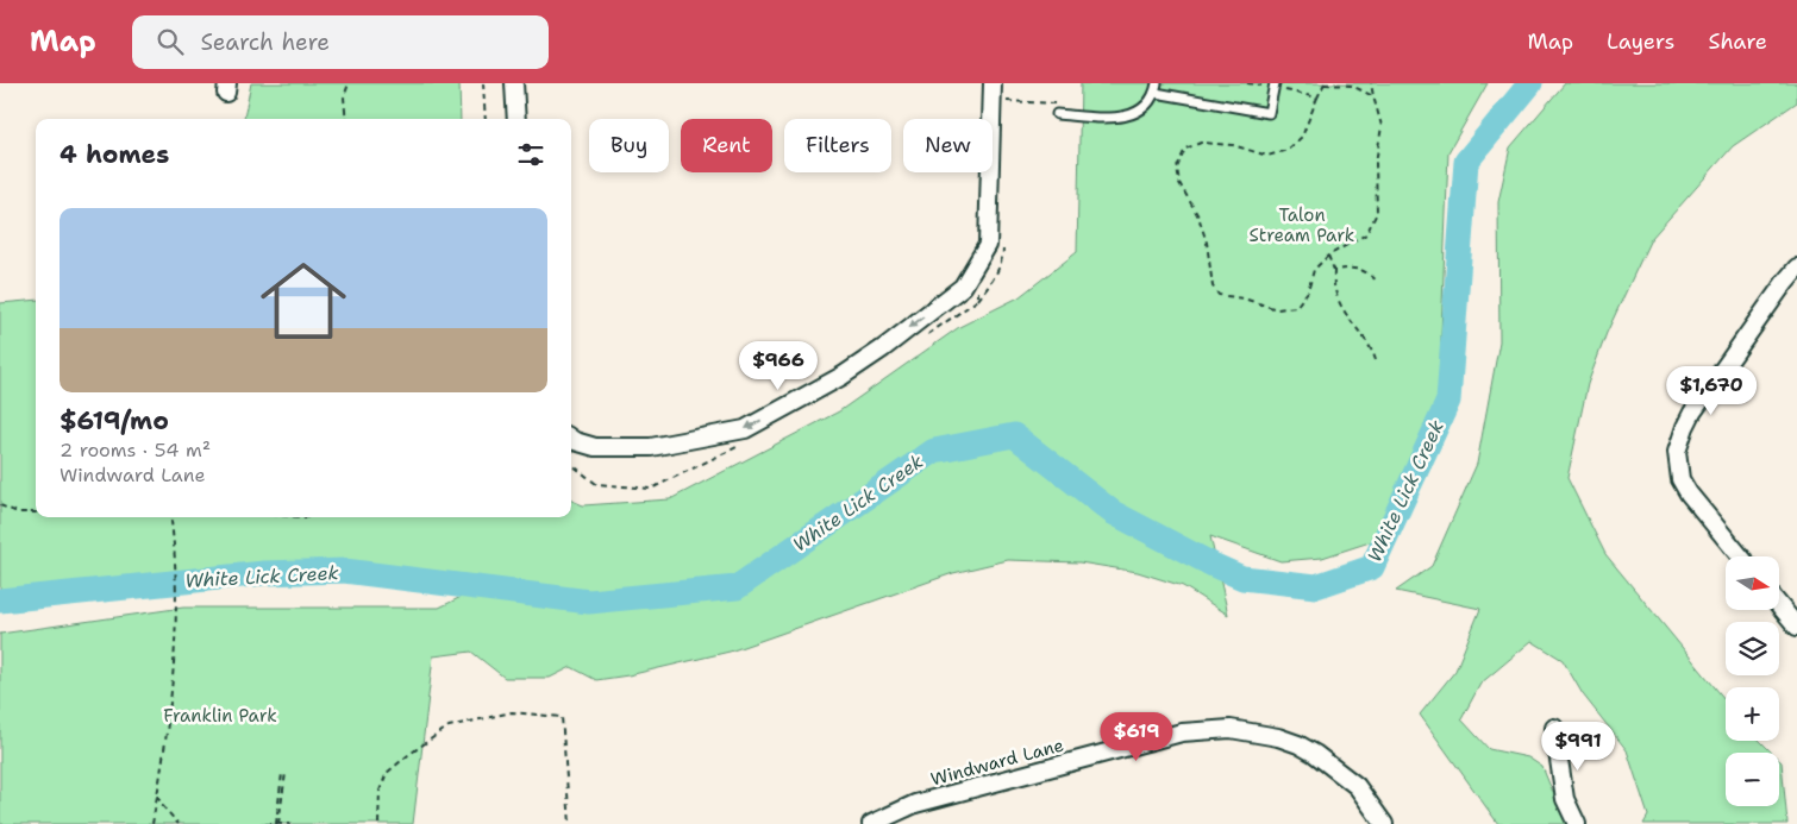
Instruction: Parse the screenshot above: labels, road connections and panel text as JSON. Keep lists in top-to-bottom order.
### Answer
{
  "streets": {
    "street": ["Windward Lane"]
  },
  "water": ["White Lick Creek"],
  "parks": ["Talon Stream Park", "Franklin Park"],
  "north": "right",
  "page": {
    "header": "Map",
    "search": "Search here",
    "nav": ["Map", "Layers", "Share"],
    "chip": [
      "Buy",
      "Rent",
      "Filters",
      "New"
    ],
    "heading": "4 homes",
    "list": [
      {
        "name": "$619/mo",
        "note": "2 rooms · 54 m² · Windward Lane"
      }
    ],
    "price": [
      "$966",
      "$1,670",
      "$619",
      "$991"
    ],
    "map_buttons": ["+", "−"]
  }
}
